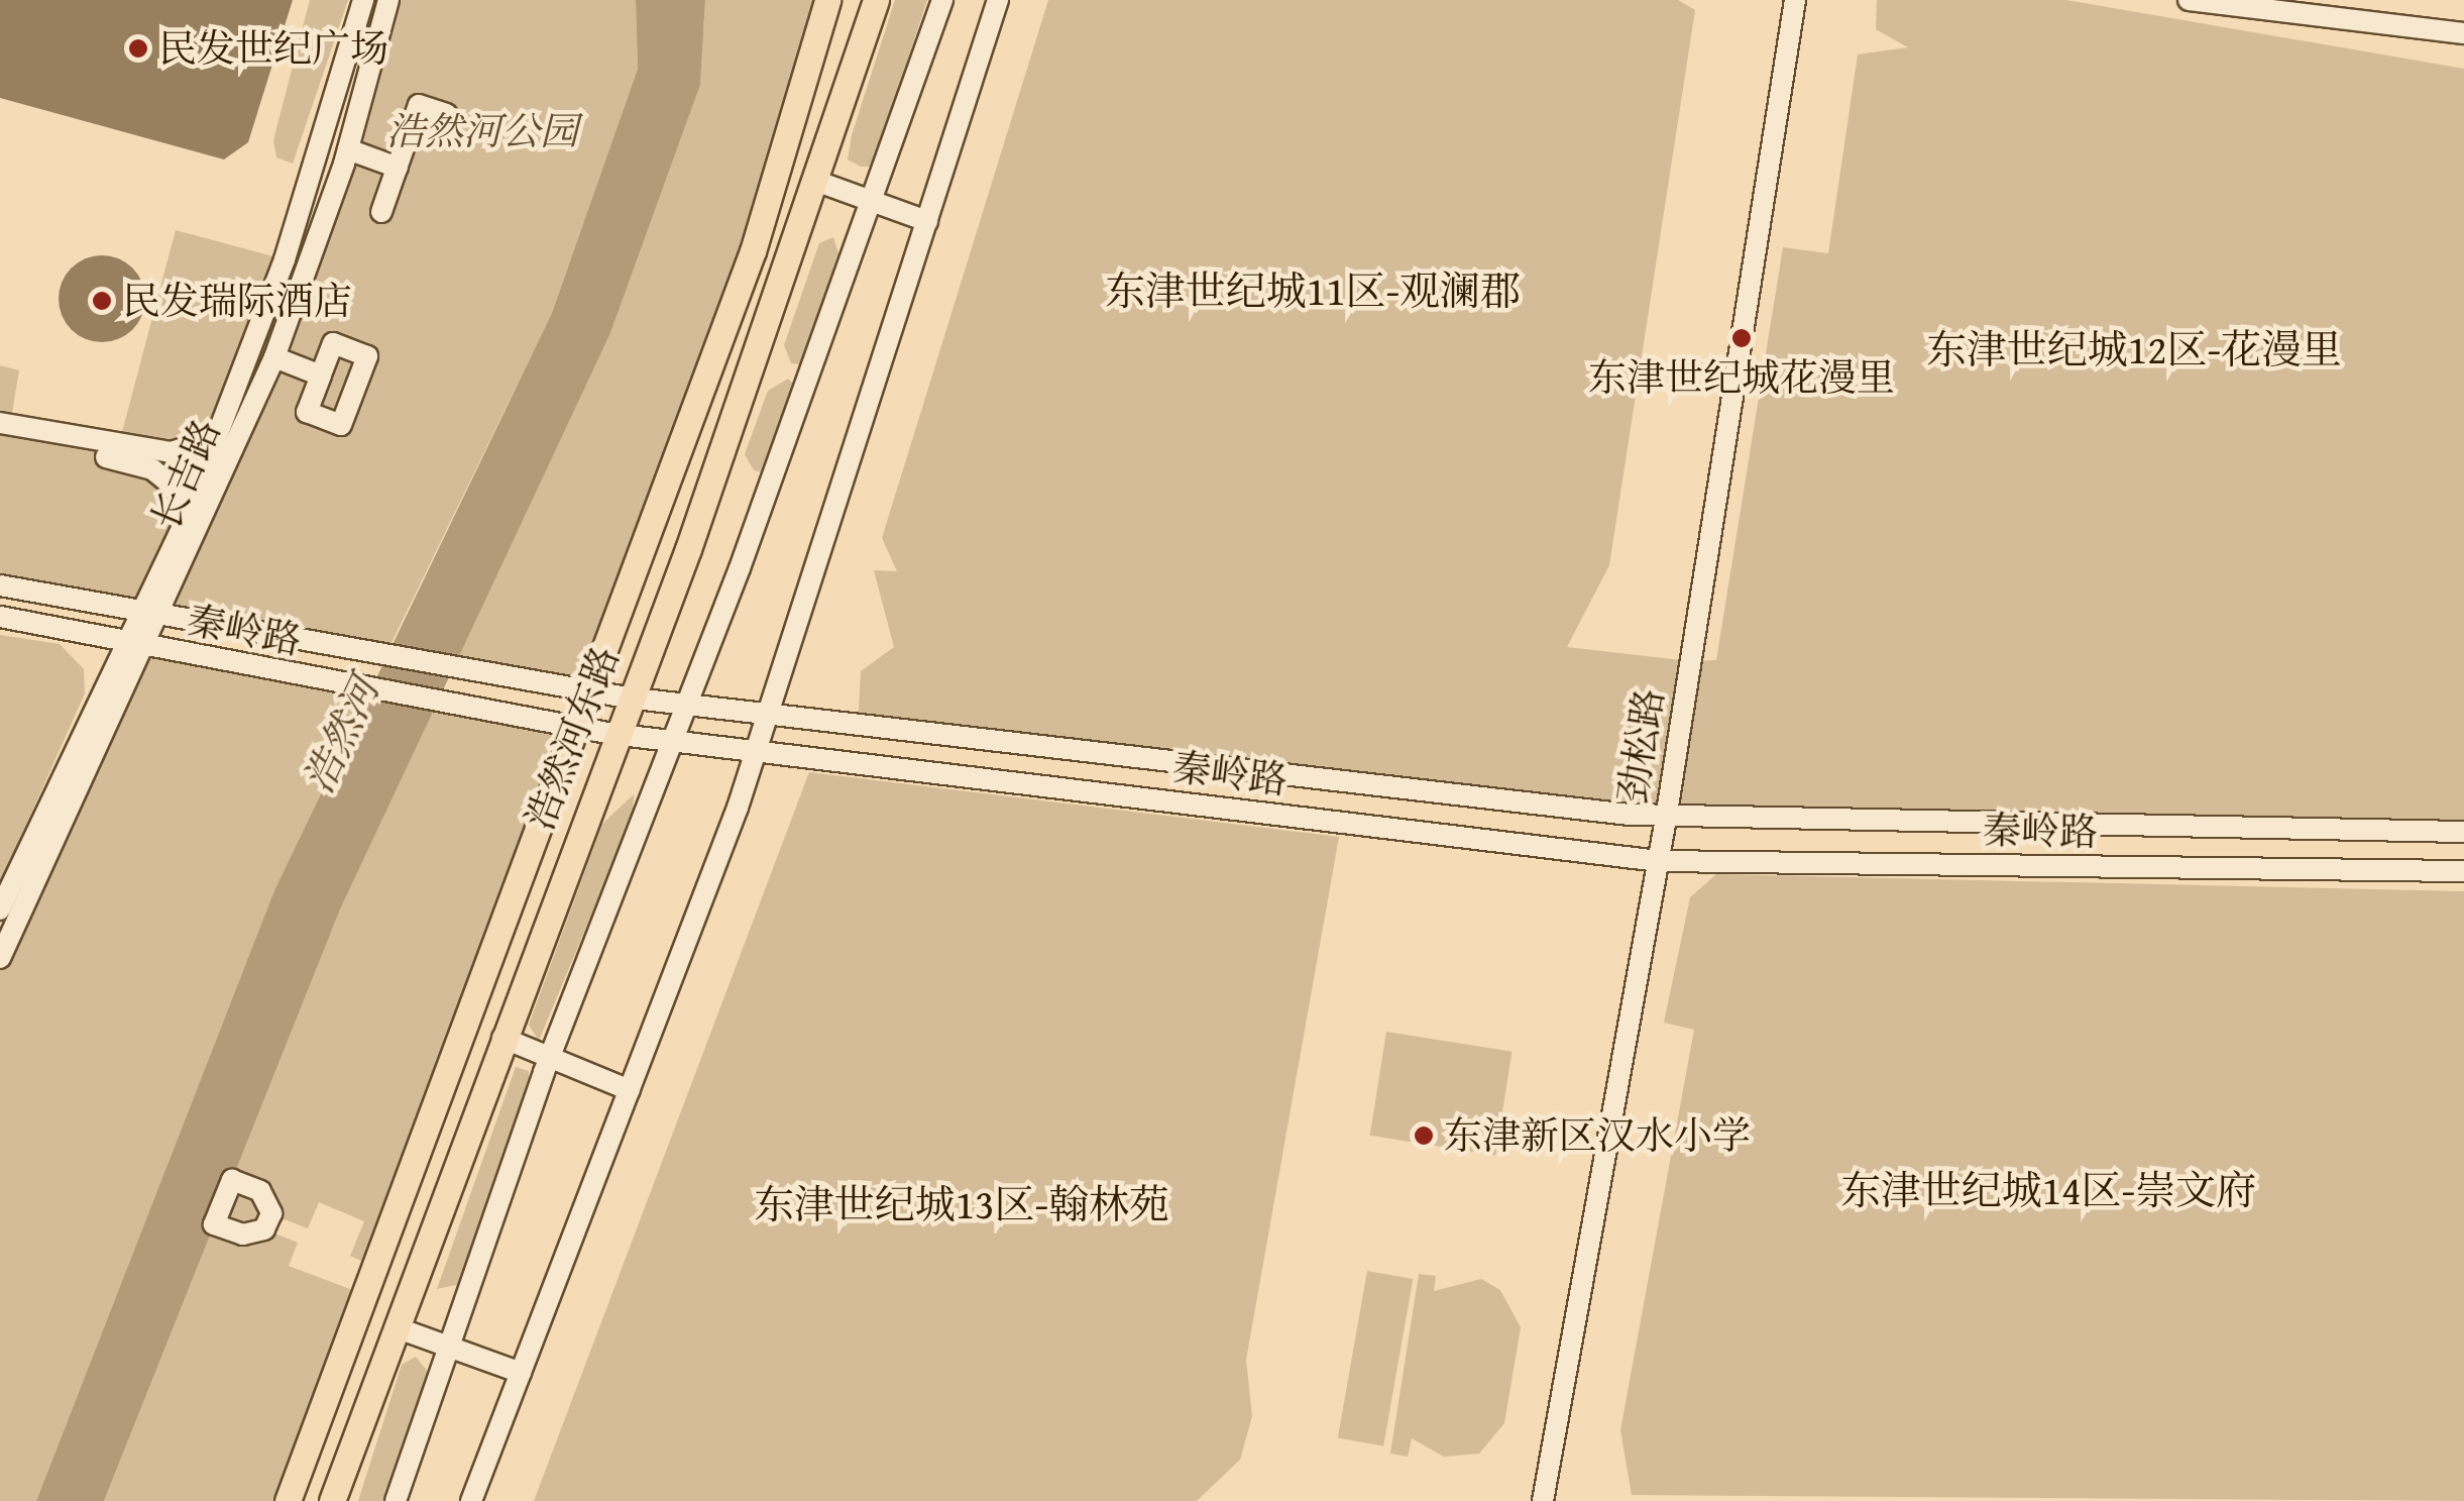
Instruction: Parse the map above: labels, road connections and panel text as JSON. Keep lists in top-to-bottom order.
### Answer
{
  "streets": {
    "main road": ["浩然河东路"],
    "street": ["长吉路", "秦岭路", "劲松路"]
  },
  "crossings": [
    ["长吉路", "秦岭路"],
    ["秦岭路", "浩然河东路"],
    ["秦岭路", "劲松路"]
  ],
  "districts": [
    "东津世纪城11区-观澜郡",
    "东津世纪城12区-花漫里",
    "东津世纪城14区-崇文府",
    "东津世纪城13区-翰林苑"
  ],
  "water": ["浩然河"],
  "parks": ["浩然河公园"],
  "places": [
    "民发世纪广场",
    "民发瑞际酒店",
    "东津世纪城花漫里",
    "东津新区汉水小学"
  ]
}
